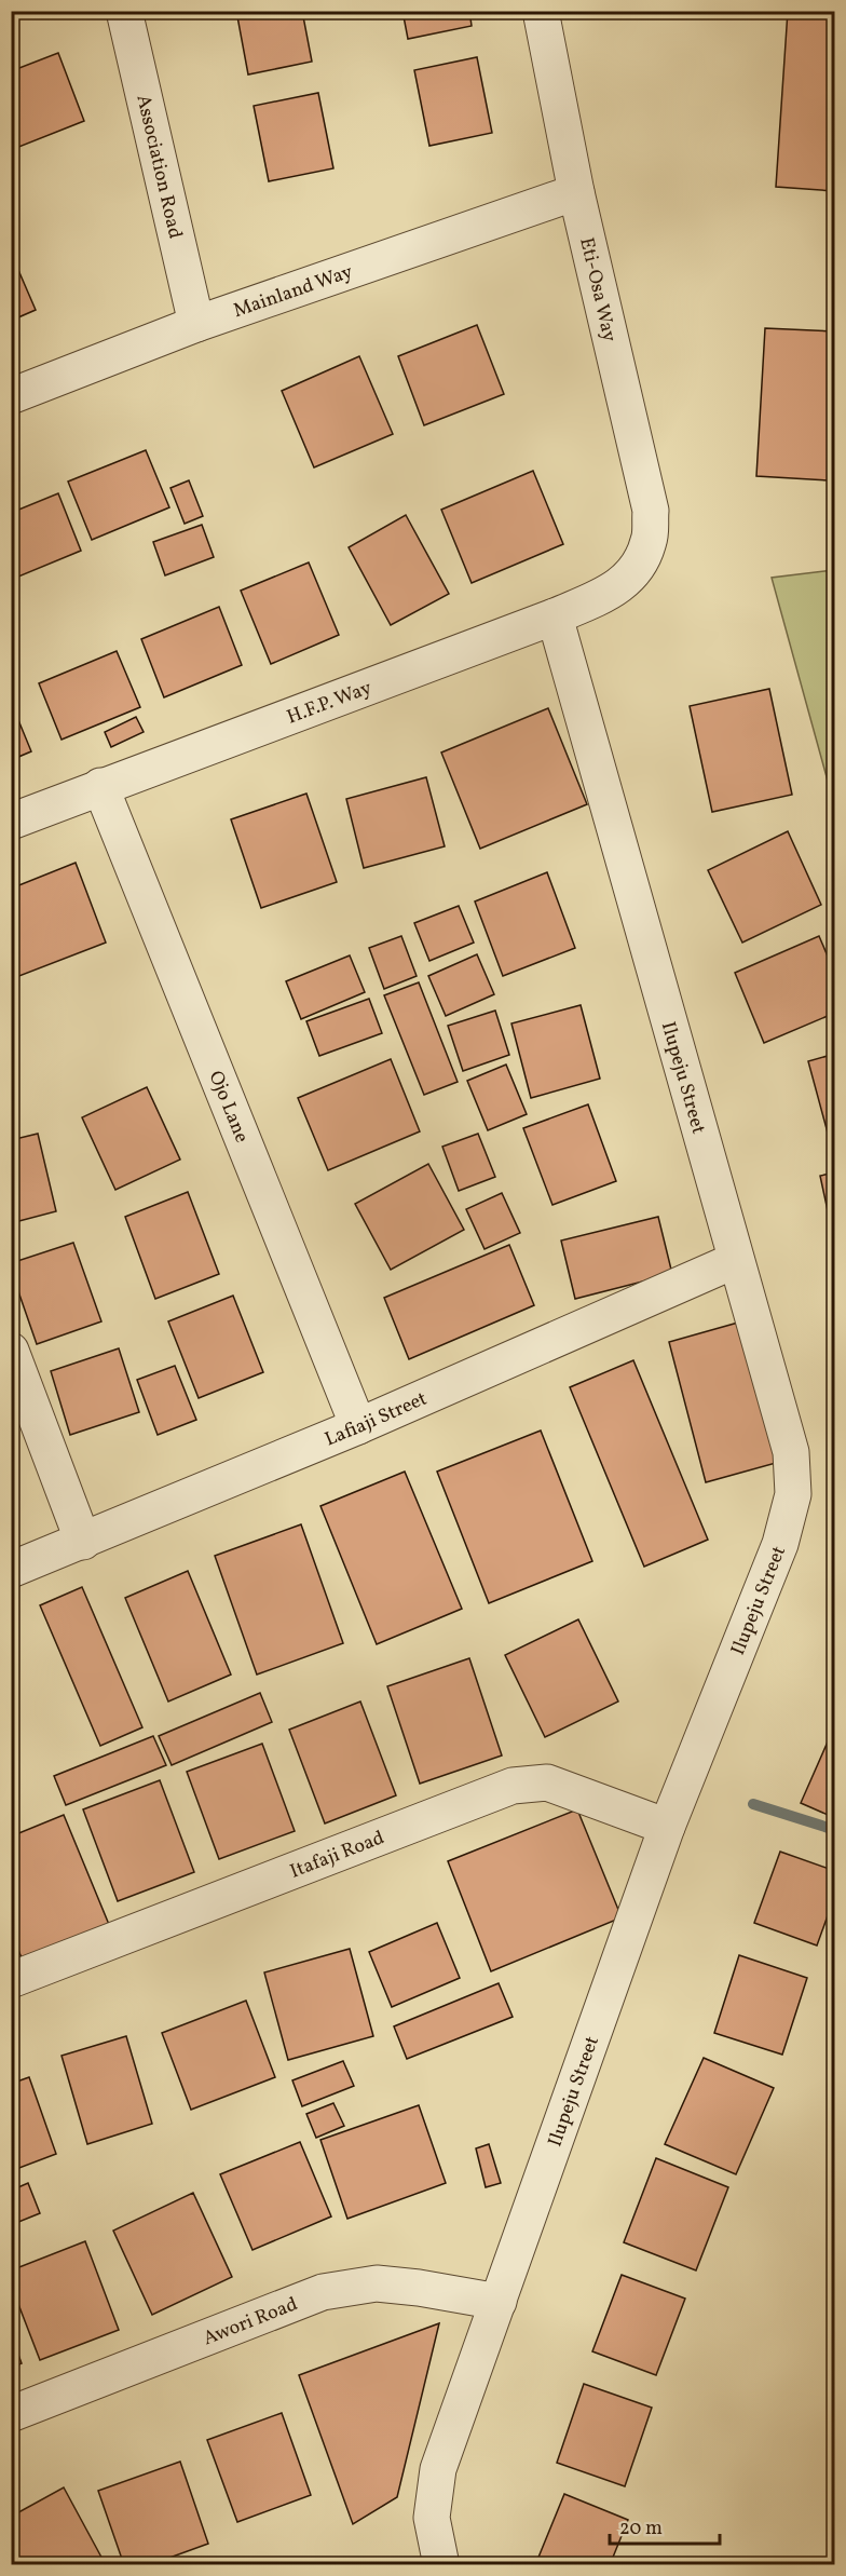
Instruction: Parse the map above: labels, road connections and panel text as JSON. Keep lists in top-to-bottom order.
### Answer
{
  "streets": {
    "street": [
      "Association Road",
      "Eti-Osa Way",
      "Mainland Way",
      "H.F.P. Way",
      "Ilupeju Street",
      "Ojo Lane",
      "Lafiaji Street",
      "Itafaji Road",
      "Awori Road"
    ]
  },
  "crossings": [
    ["Association Road", "Mainland Way"],
    ["Eti-Osa Way", "Mainland Way"],
    ["Eti-Osa Way", "H.F.P. Way"],
    ["H.F.P. Way", "Ilupeju Street"],
    ["H.F.P. Way", "Ojo Lane"],
    ["Ilupeju Street", "Lafiaji Street"],
    ["Ilupeju Street", "Itafaji Road"],
    ["Ilupeju Street", "Awori Road"],
    ["Ojo Lane", "Lafiaji Street"]
  ],
  "scale_bar": "20 m"
}
